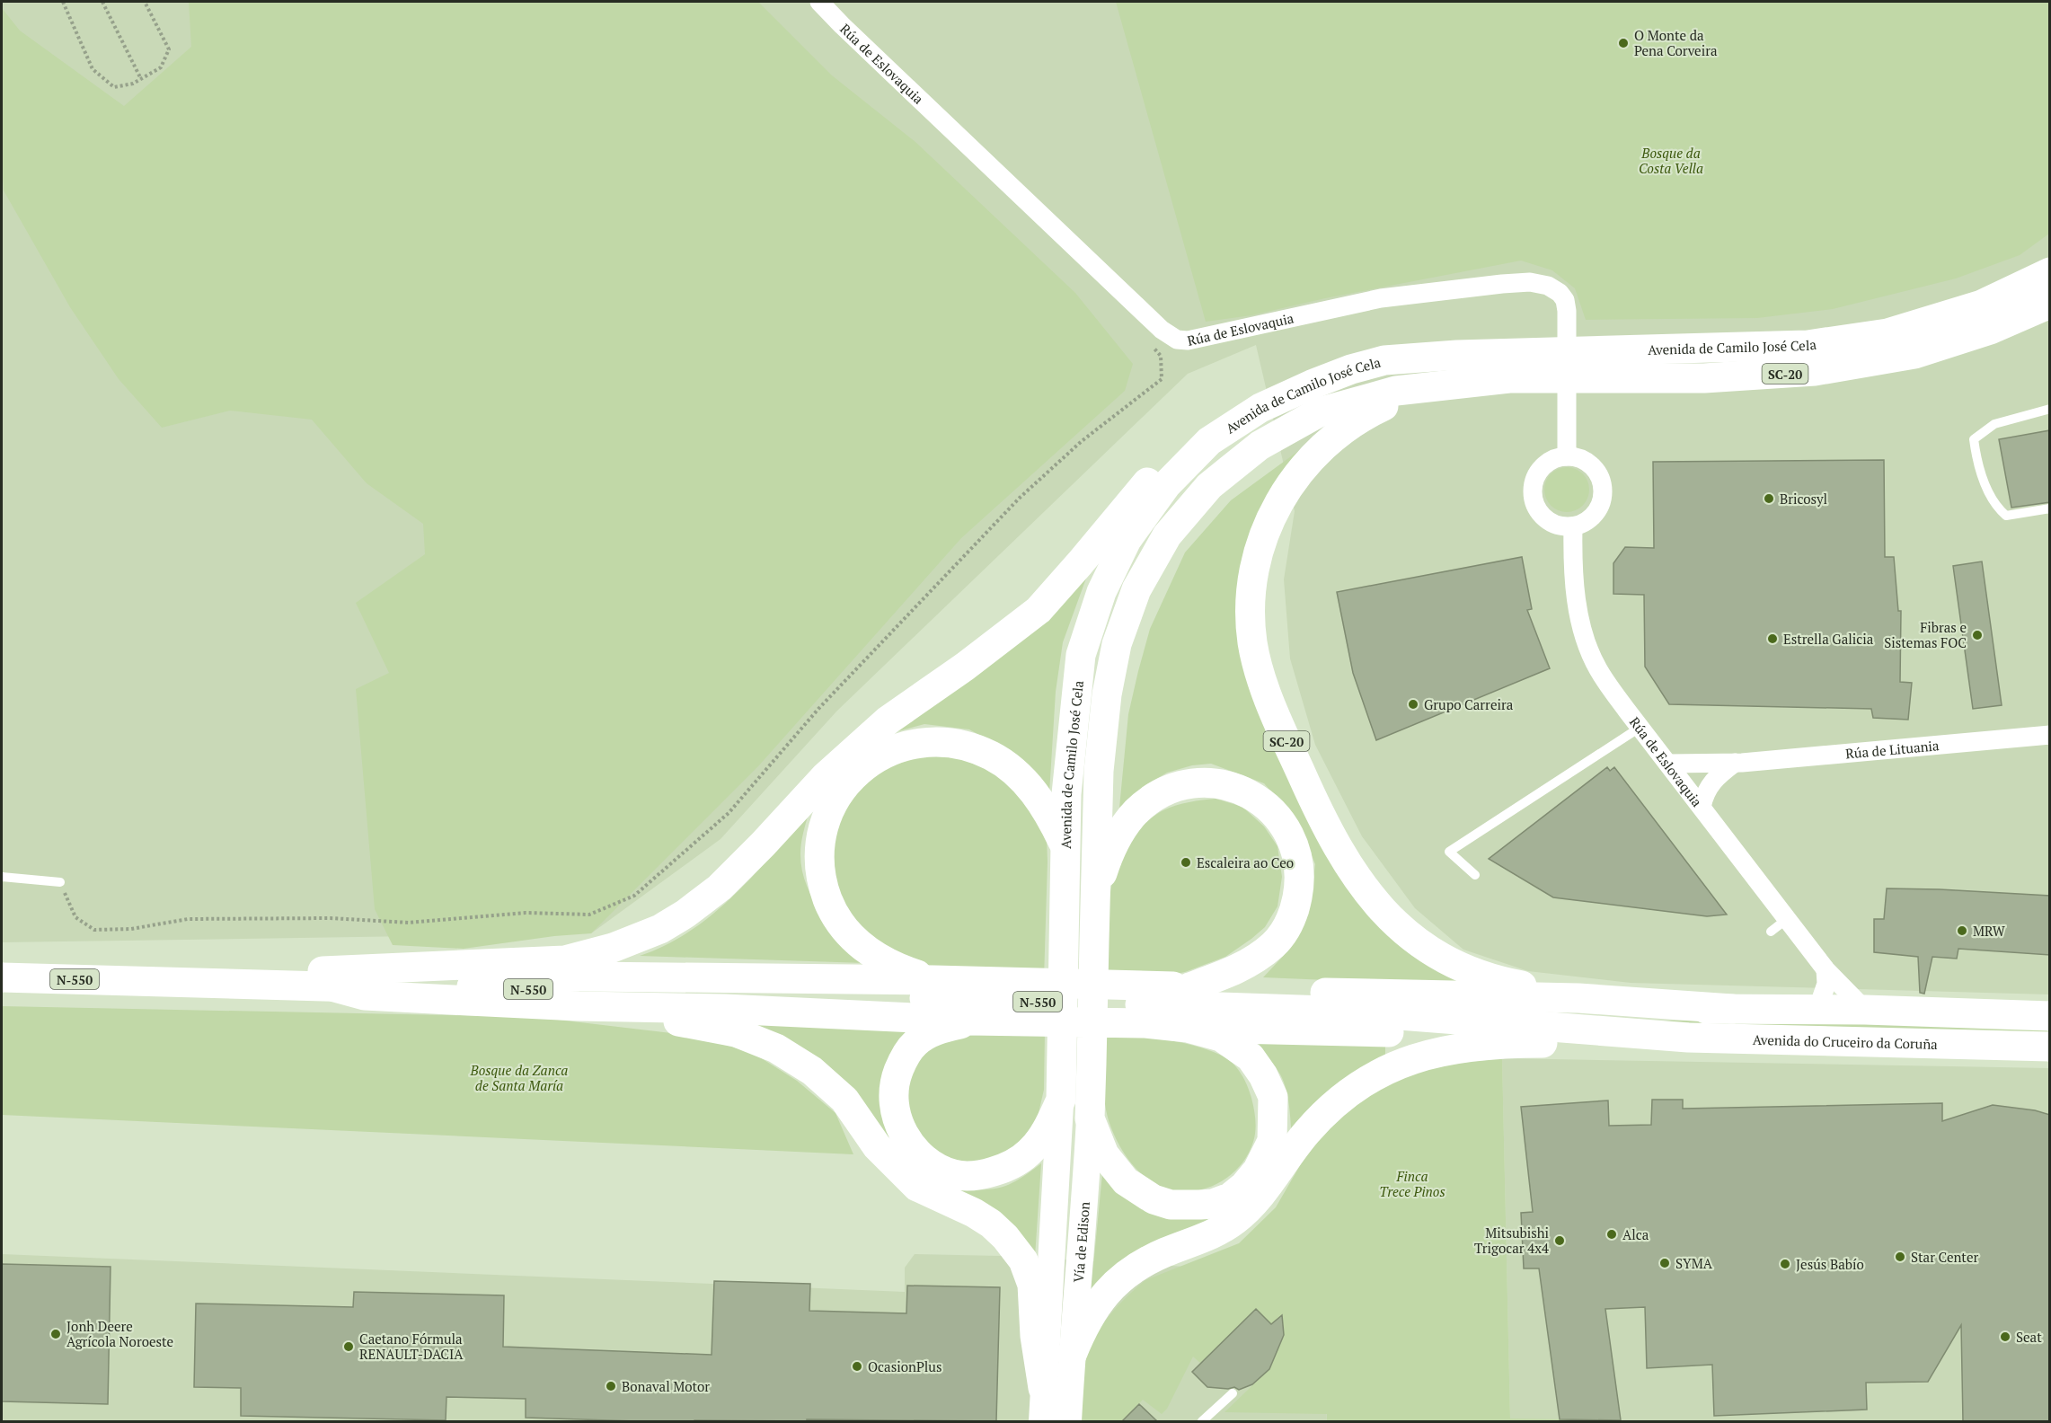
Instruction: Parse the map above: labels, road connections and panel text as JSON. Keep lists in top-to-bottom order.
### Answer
{
  "streets": {
    "main road": [
      "Avenida de Camilo José Cela",
      "SC-20",
      "N-550",
      "Avenida do Cruceiro da Coruña",
      "Vía de Edison"
    ],
    "street": ["Rúa de Eslovaquia", "Rúa de Lituania"]
  },
  "crossings": [
    ["Rúa de Eslovaquia", "Rúa de Lituania"],
    ["Avenida de Camilo José Cela", "SC-20"],
    ["Avenida de Camilo José Cela", "Vía de Edison"]
  ],
  "parks": ["Bosque da Costa Vella", "Bosque da Zanca de Santa María", "Finca Trece Pinos"],
  "places": [
    "O Monte da Pena Corveira",
    "Bricosyl",
    "Fibras e Sistemas FOC",
    "Estrella Galicia",
    "Grupo Carreira",
    "Escaleira ao Ceo",
    "MRW",
    "Alca",
    "Mitsubishi Trigocar 4x4",
    "Star Center",
    "SYMA",
    "Jesús Babío",
    "Jonh Deere Agrícola Noroeste",
    "Seat",
    "Caetano Fórmula RENAULT-DACIA",
    "OcasionPlus",
    "Bonaval Motor"
  ]
}
